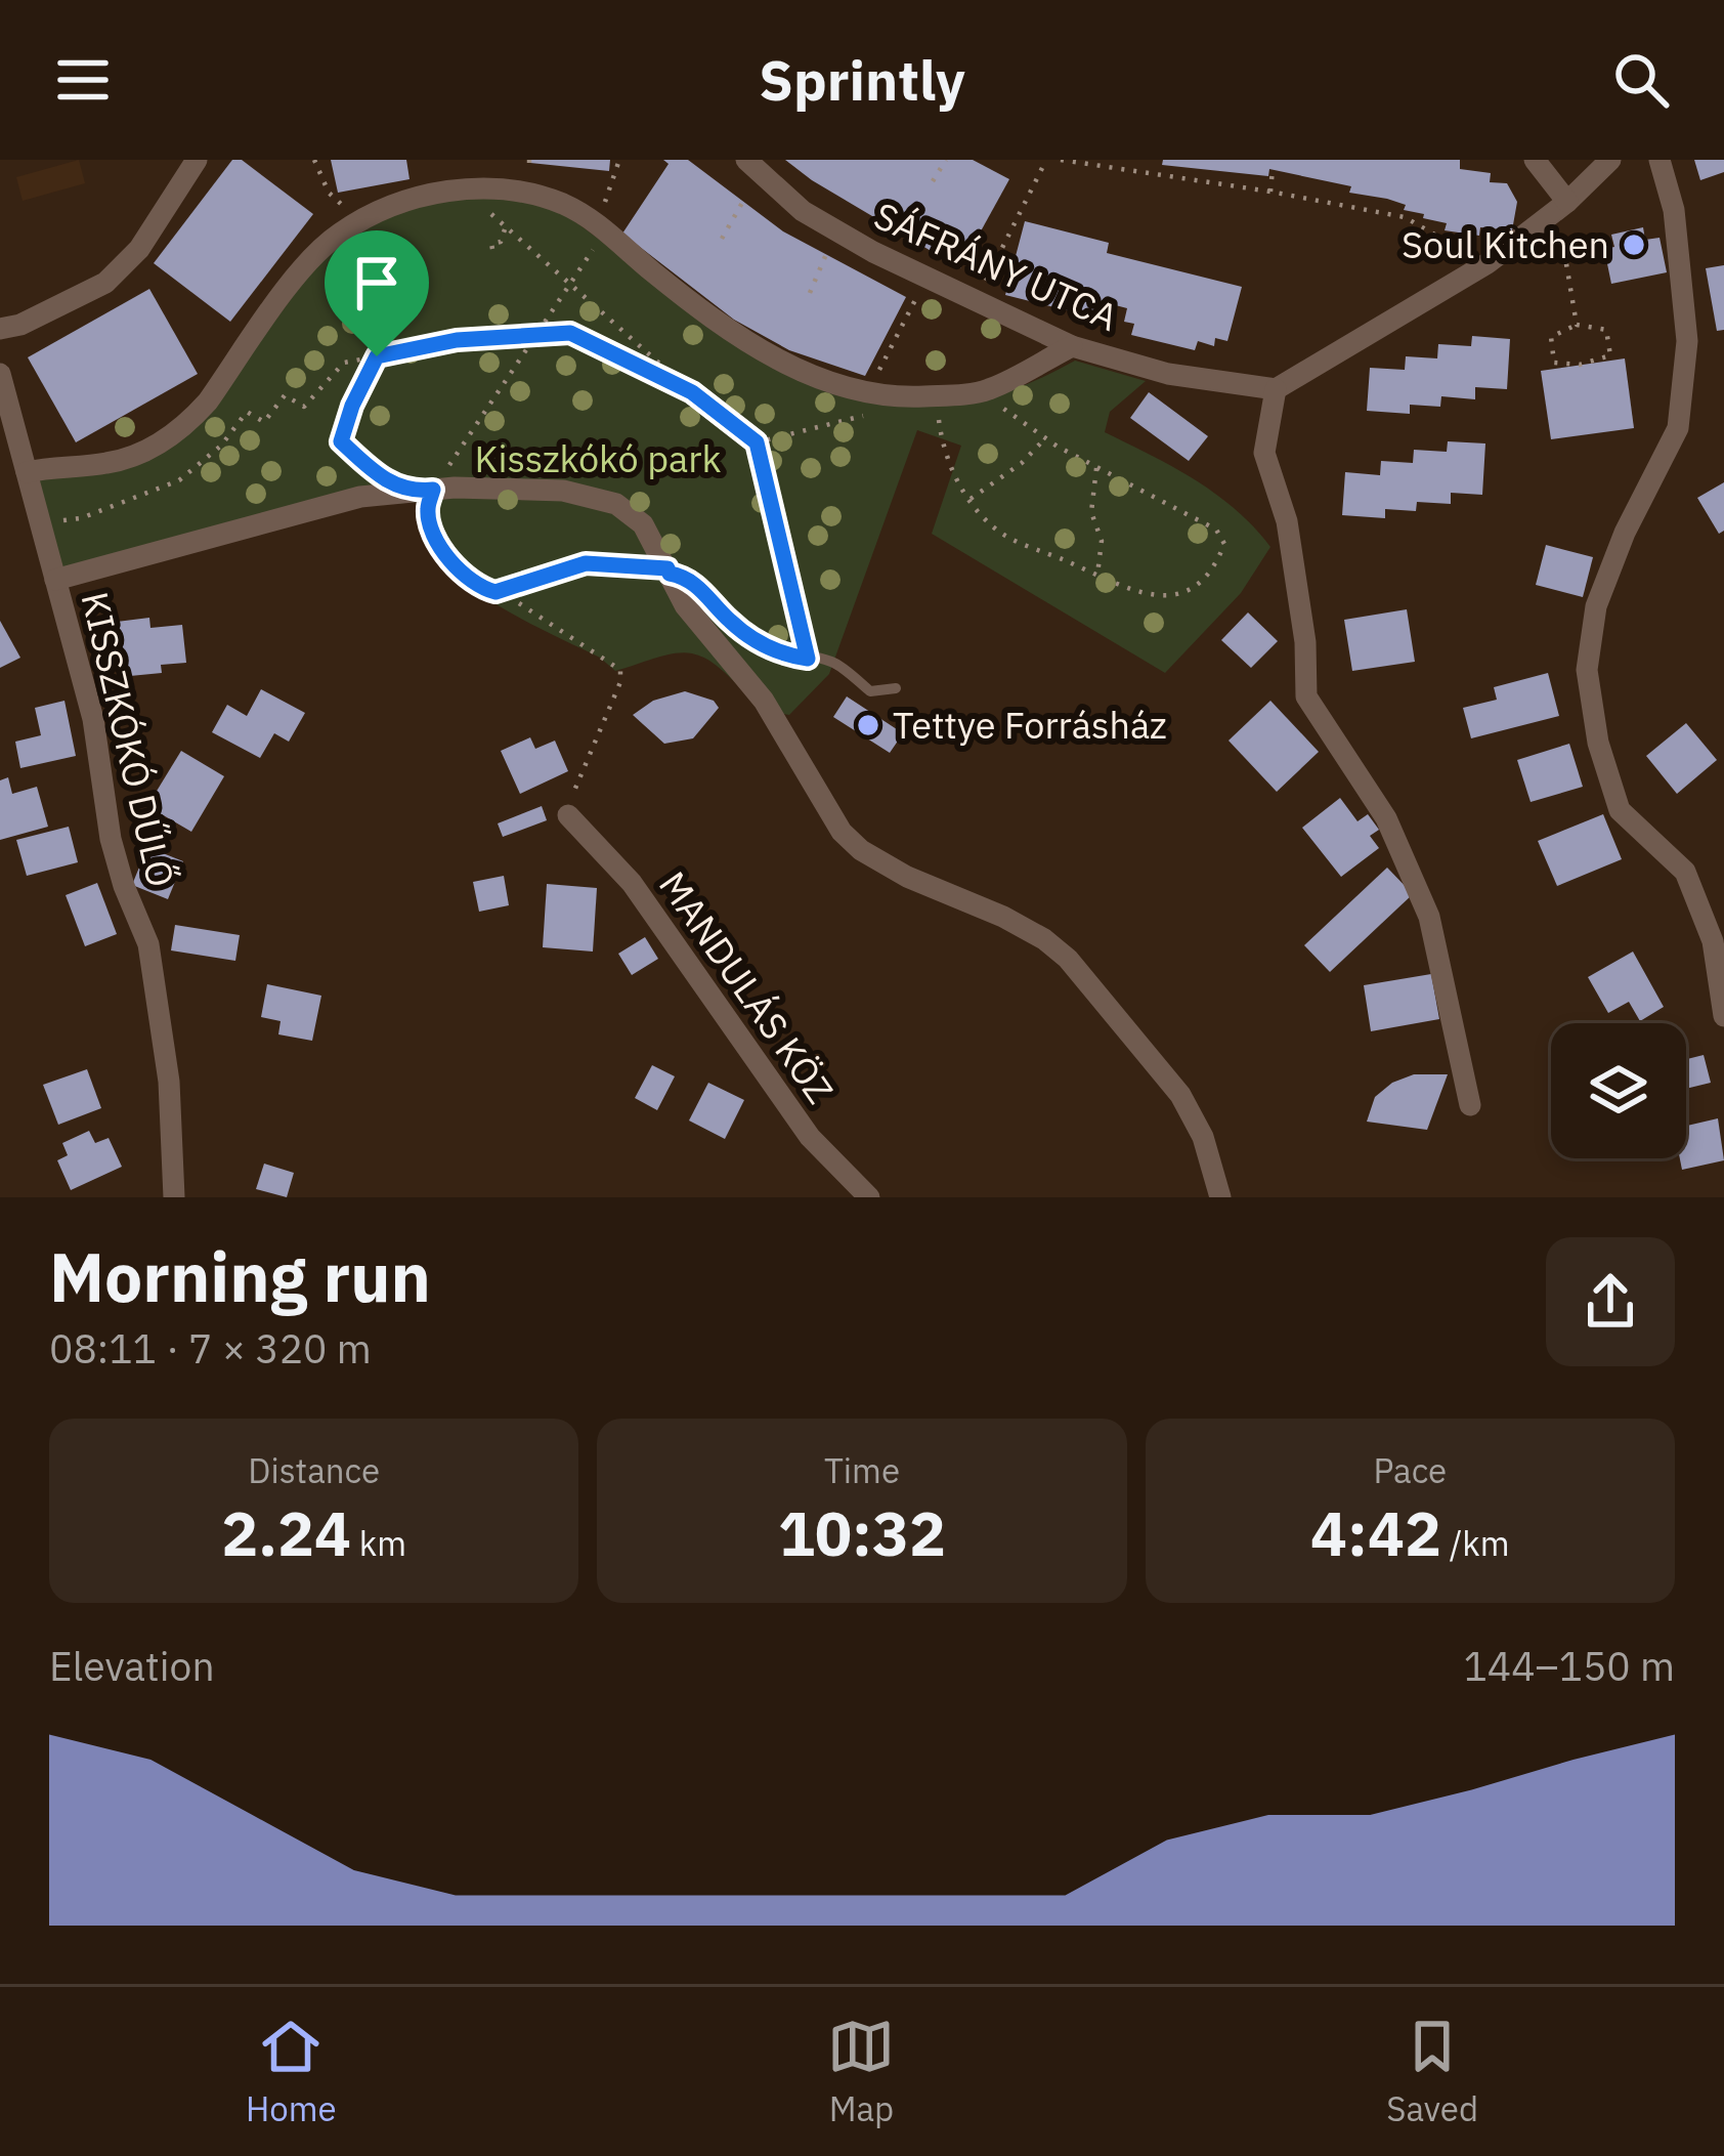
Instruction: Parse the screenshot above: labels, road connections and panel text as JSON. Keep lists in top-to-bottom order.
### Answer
{
  "streets": {
    "street": ["SÁFRÁNY UTCA", "KISSZKÓKÓ DŰLŐ", "MANDULÁS KÖZ"]
  },
  "parks": ["Kisszkókó park"],
  "places": ["Soul Kitchen", "Tettye Forrásház"],
  "page": {
    "header": "Sprintly",
    "heading": ["Morning run", "08:11 · 7 × 320 m"],
    "stats": [
      ["Distance", "2.24 km"],
      ["Time", "10:32"],
      ["Pace", "4:42 /km"]
    ],
    "chart": ["Elevation", "144–150 m"],
    "tabs": ["Home", "Map", "Saved"]
  }
}
